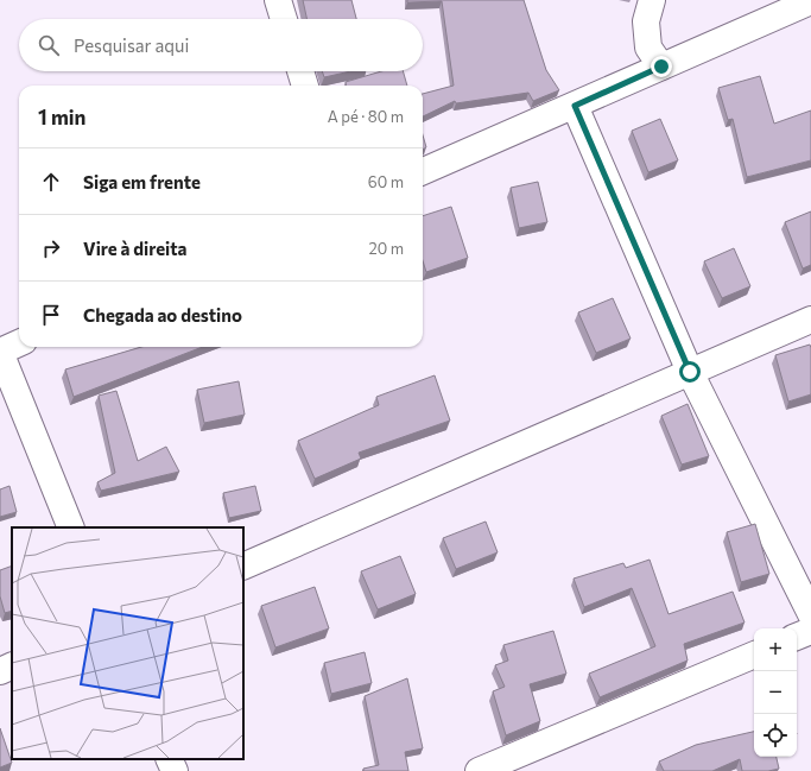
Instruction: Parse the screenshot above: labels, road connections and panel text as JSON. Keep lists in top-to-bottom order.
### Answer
{
  "page": {
    "search": "Pesquisar aqui",
    "heading": ["1 min", "A pé · 80 m"],
    "list": [
      ["Siga em frente", "60 m"],
      ["Vire à direita", "20 m"],
      "Chegada ao destino"
    ],
    "map_buttons": ["+", "−"]
  }
}
